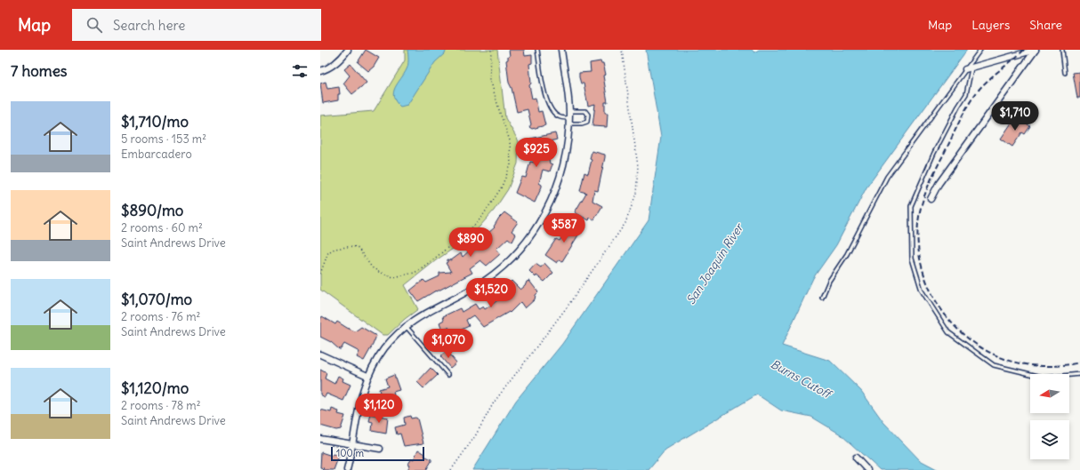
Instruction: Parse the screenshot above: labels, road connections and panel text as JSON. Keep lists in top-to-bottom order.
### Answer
{
  "water": ["San Joaquin River", "Burns Cutoff"],
  "scale_bar": "100 m",
  "north": "left",
  "page": {
    "header": "Map",
    "search": "Search here",
    "nav": ["Map", "Layers", "Share"],
    "heading": "7 homes",
    "list": [
      {
        "name": "$1,710/mo",
        "note": "5 rooms · 153 m² · Embarcadero"
      },
      {
        "name": "$890/mo",
        "note": "2 rooms · 60 m² · Saint Andrews Drive"
      },
      {
        "name": "$1,070/mo",
        "note": "2 rooms · 76 m² · Saint Andrews Drive"
      },
      {
        "name": "$1,120/mo",
        "note": "2 rooms · 78 m² · Saint Andrews Drive"
      }
    ],
    "price": [
      "$1,710",
      "$925",
      "$587",
      "$890",
      "$1,520",
      "$1,070",
      "$1,120"
    ],
    "scale": "100 m"
  }
}
